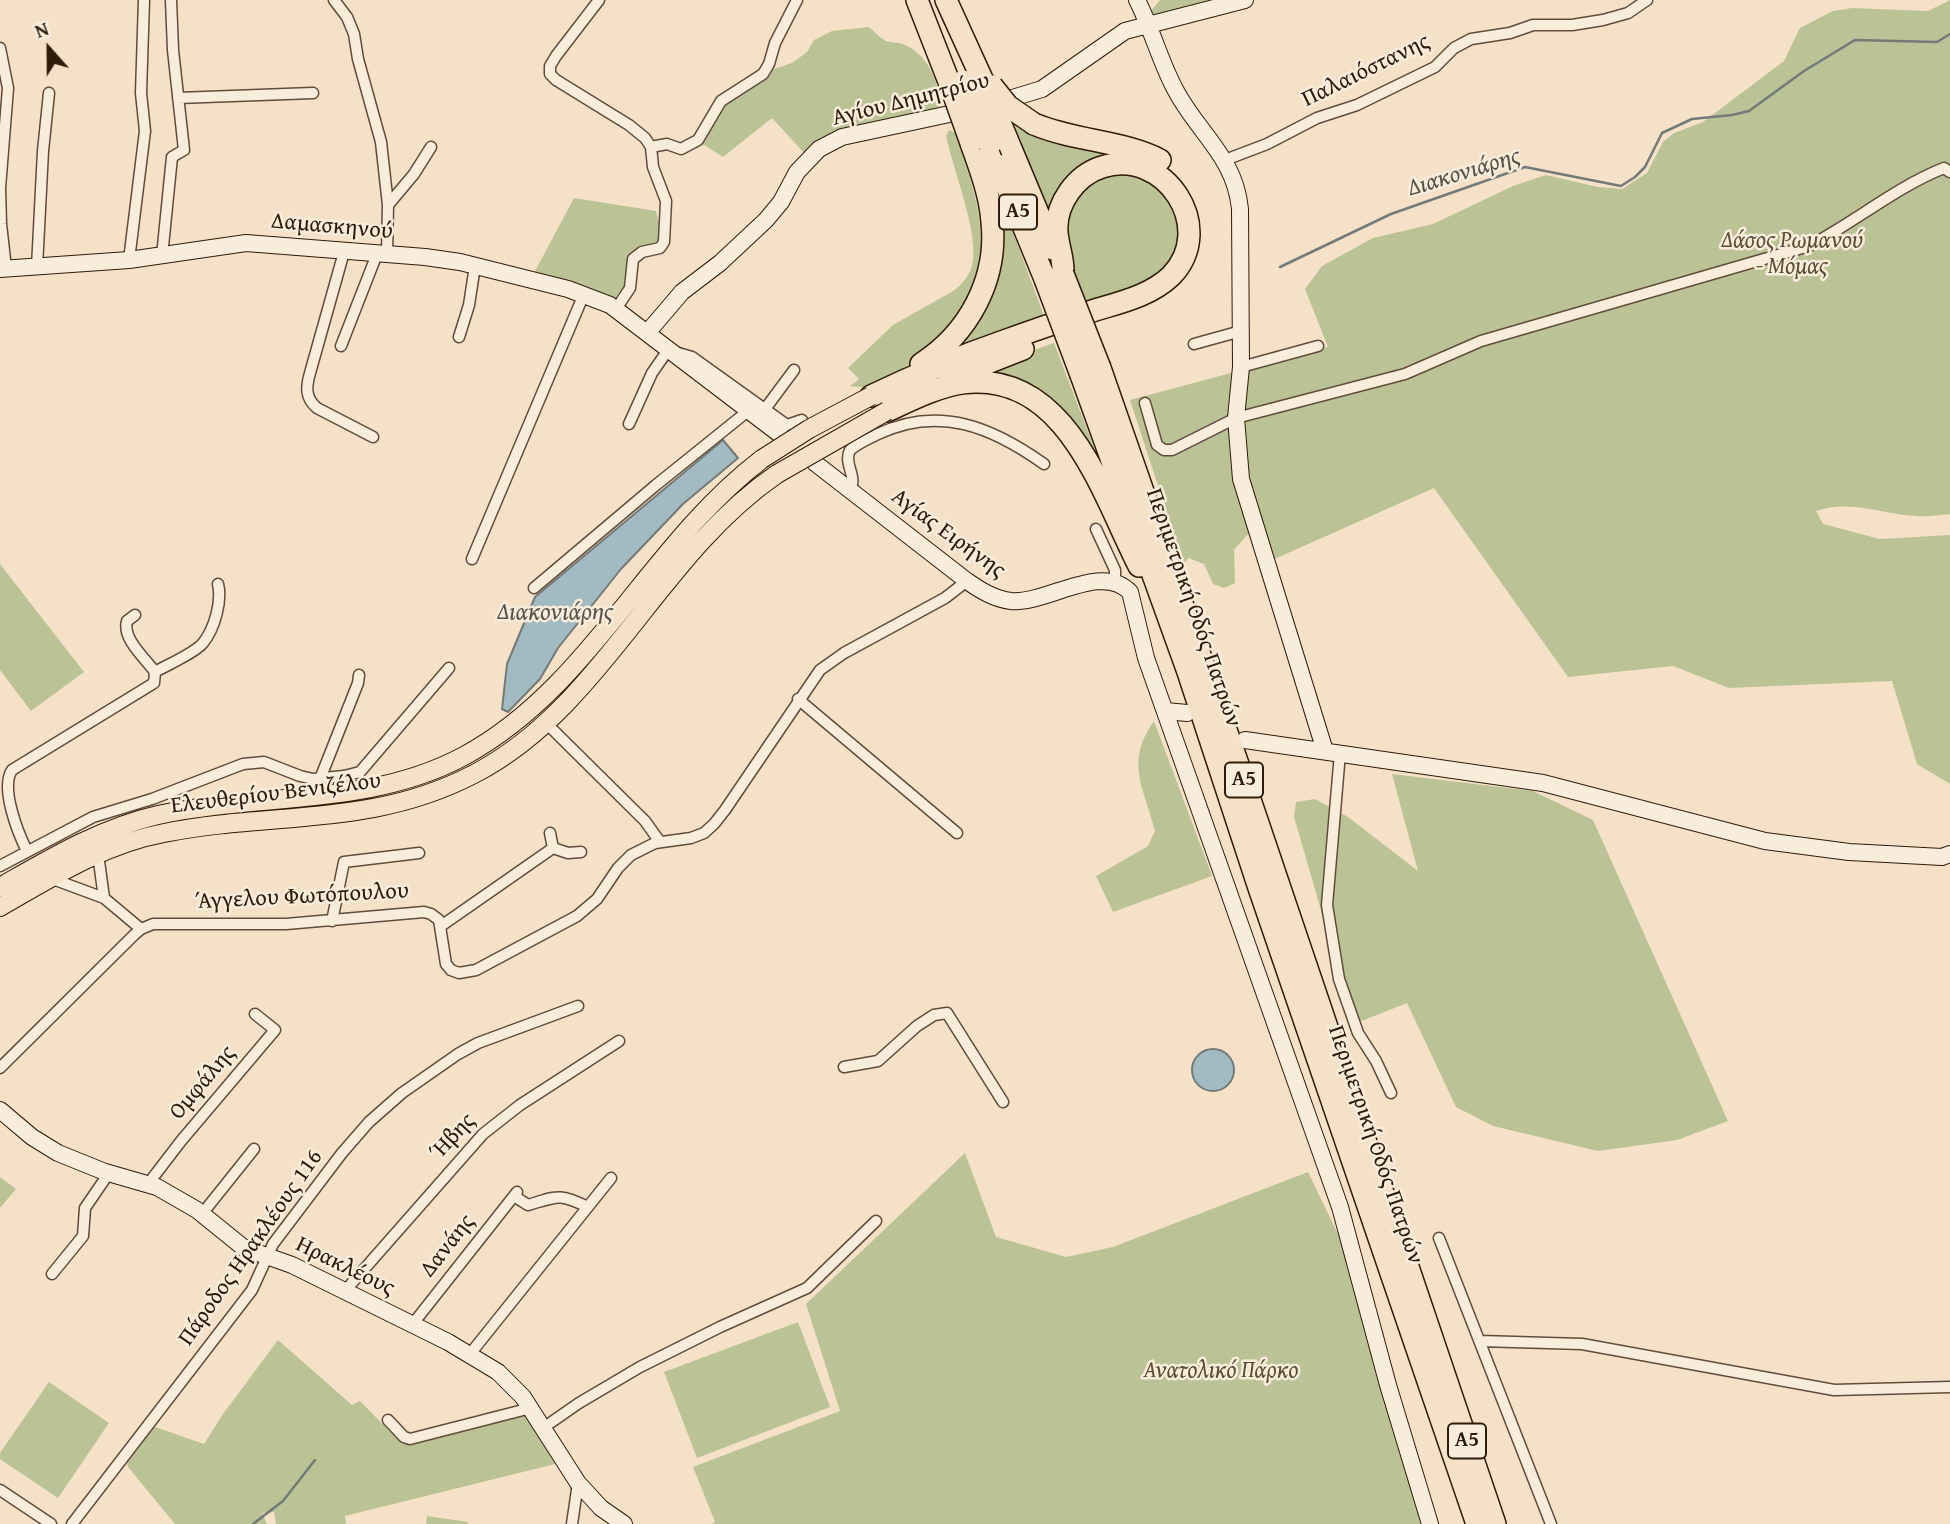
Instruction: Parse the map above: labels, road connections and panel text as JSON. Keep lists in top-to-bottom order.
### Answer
{
  "streets": {
    "highway": ["Α5", "Περιμετρική Οδός Πατρών"],
    "main road": ["Ελευθερίου Βενιζέλου"],
    "street": [
      "Παλαιόστανης",
      "Αγίου Δημητρίου",
      "Δαμασκηνού",
      "Αγίας Ειρήνης",
      "Άγγελου Φωτόπουλου",
      "Ομφάλης",
      "Ήβης",
      "Δανάης",
      "Πάροδος Ηρακλέους 116",
      "Ηρακλέους"
    ]
  },
  "crossings": [
    ["Αγίου Δημητρίου", "Δαμασκηνού"],
    ["Ομφάλης", "Ηρακλέους"],
    ["Ήβης", "Ηρακλέους"],
    ["Δανάης", "Ηρακλέους"],
    ["Πάροδος Ηρακλέους 116", "Ηρακλέους"]
  ],
  "water": ["Διακονιάρης"],
  "parks": ["Δάσος Ρωμανού - Μόμας", "Ανατολικό Πάρκο"],
  "north": "top"
}
